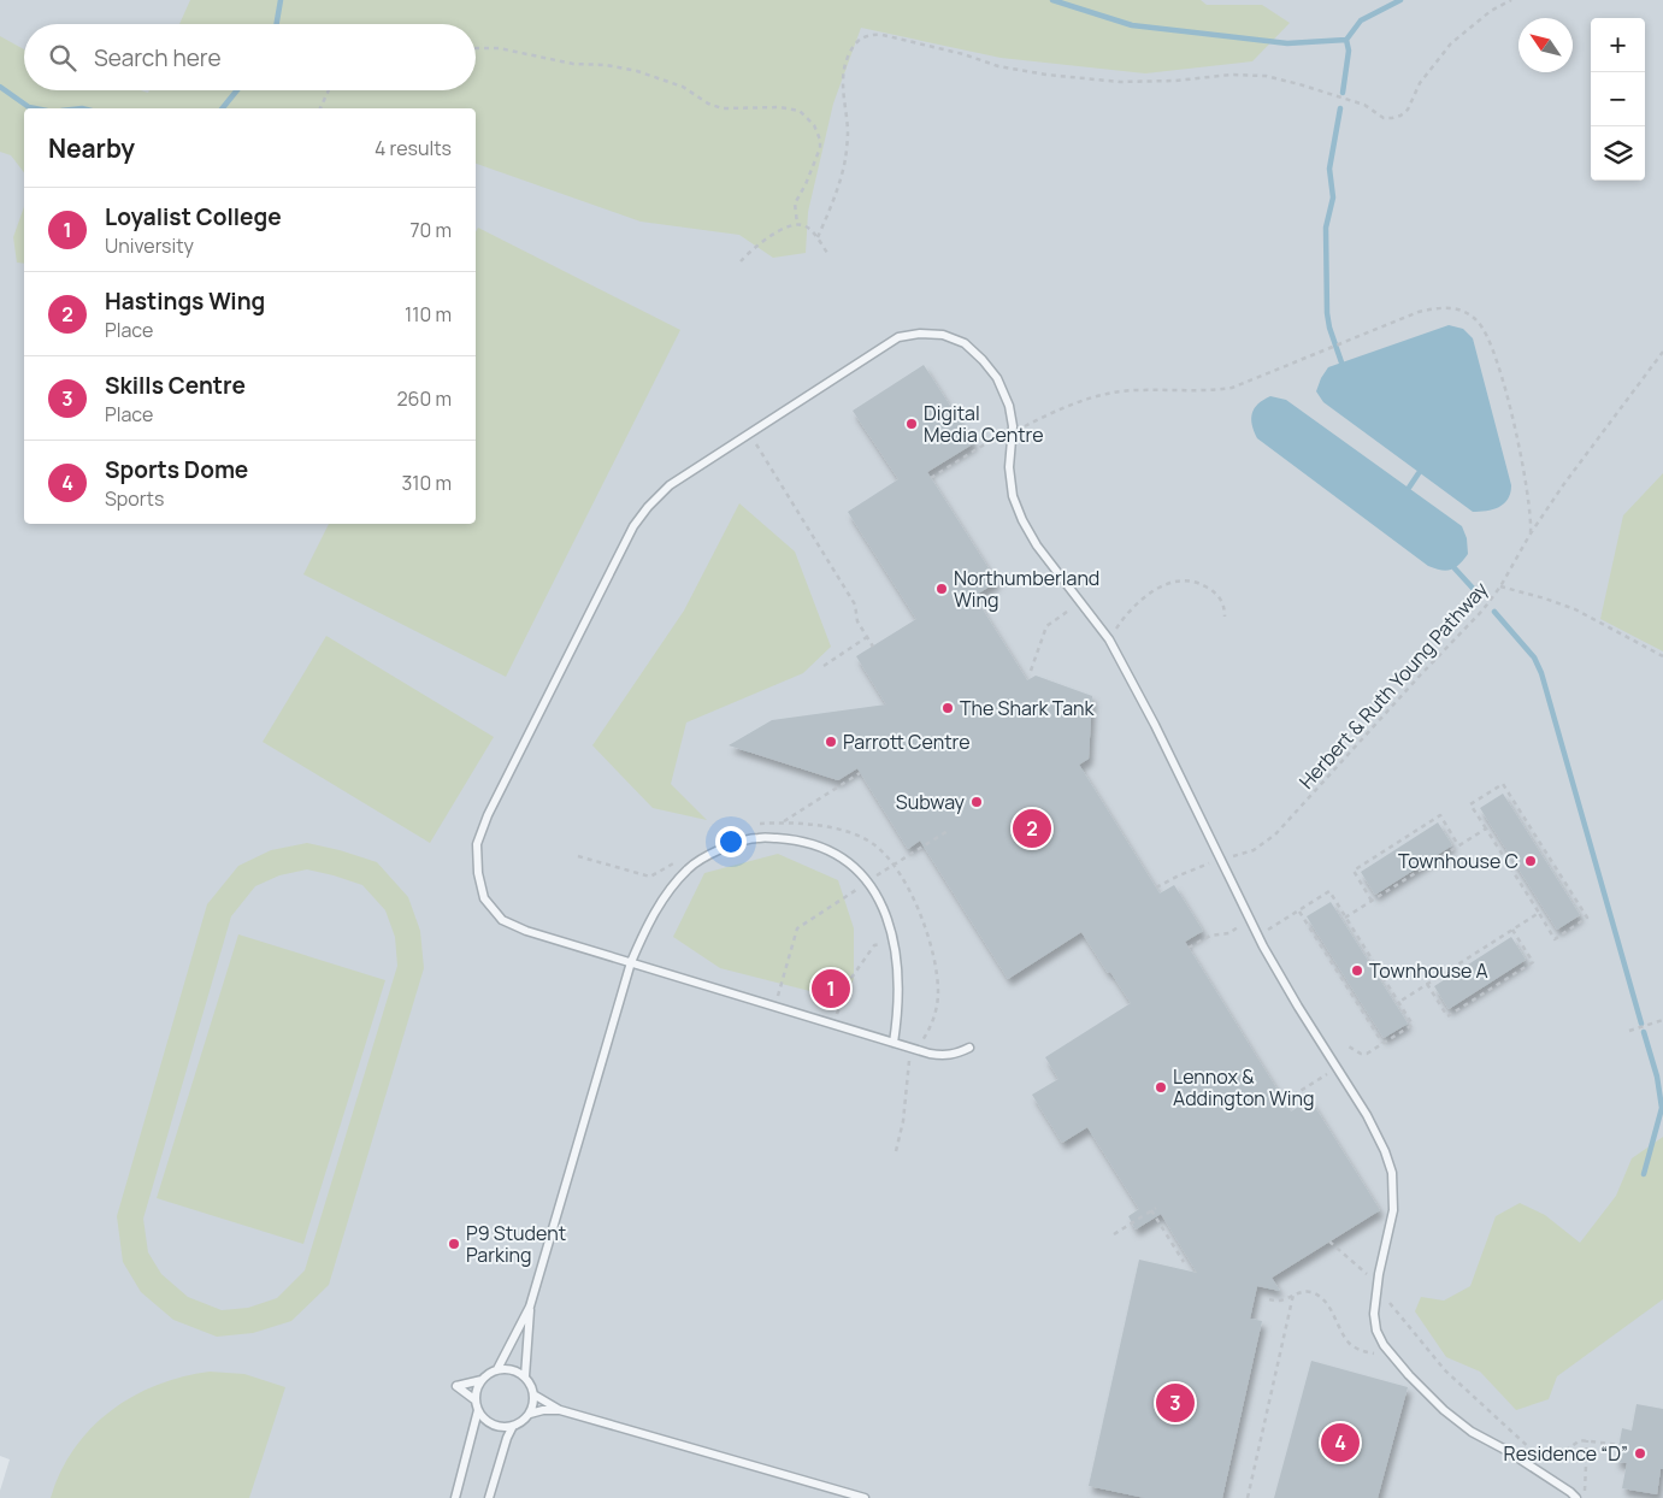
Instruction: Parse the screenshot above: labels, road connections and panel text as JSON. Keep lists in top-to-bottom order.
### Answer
{
  "streets": {
    "path": ["Herbert & Ruth Young Pathway"]
  },
  "places": [
    "Digital Media Centre",
    "Northumberland Wing",
    "The Shark Tank",
    "Parrott Centre",
    "Subway",
    "Townhouse C",
    "Townhouse A",
    "Lennox & Addington Wing",
    "P9 Student Parking",
    "Residence “D”"
  ],
  "north": "top left",
  "page": {
    "map_buttons": ["+", "−"],
    "search": "Search here",
    "heading": ["Nearby", "4 results"],
    "list": [
      {
        "mark": "1",
        "name": "Loyalist College",
        "note": "University",
        "value": "70 m"
      },
      {
        "mark": "2",
        "name": "Hastings Wing",
        "note": "Place",
        "value": "110 m"
      },
      {
        "mark": "3",
        "name": "Skills Centre",
        "note": "Place",
        "value": "260 m"
      },
      {
        "mark": "4",
        "name": "Sports Dome",
        "note": "Sports",
        "value": "310 m"
      }
    ],
    "pins": [
      "2",
      "1",
      "3",
      "4"
    ]
  }
}
